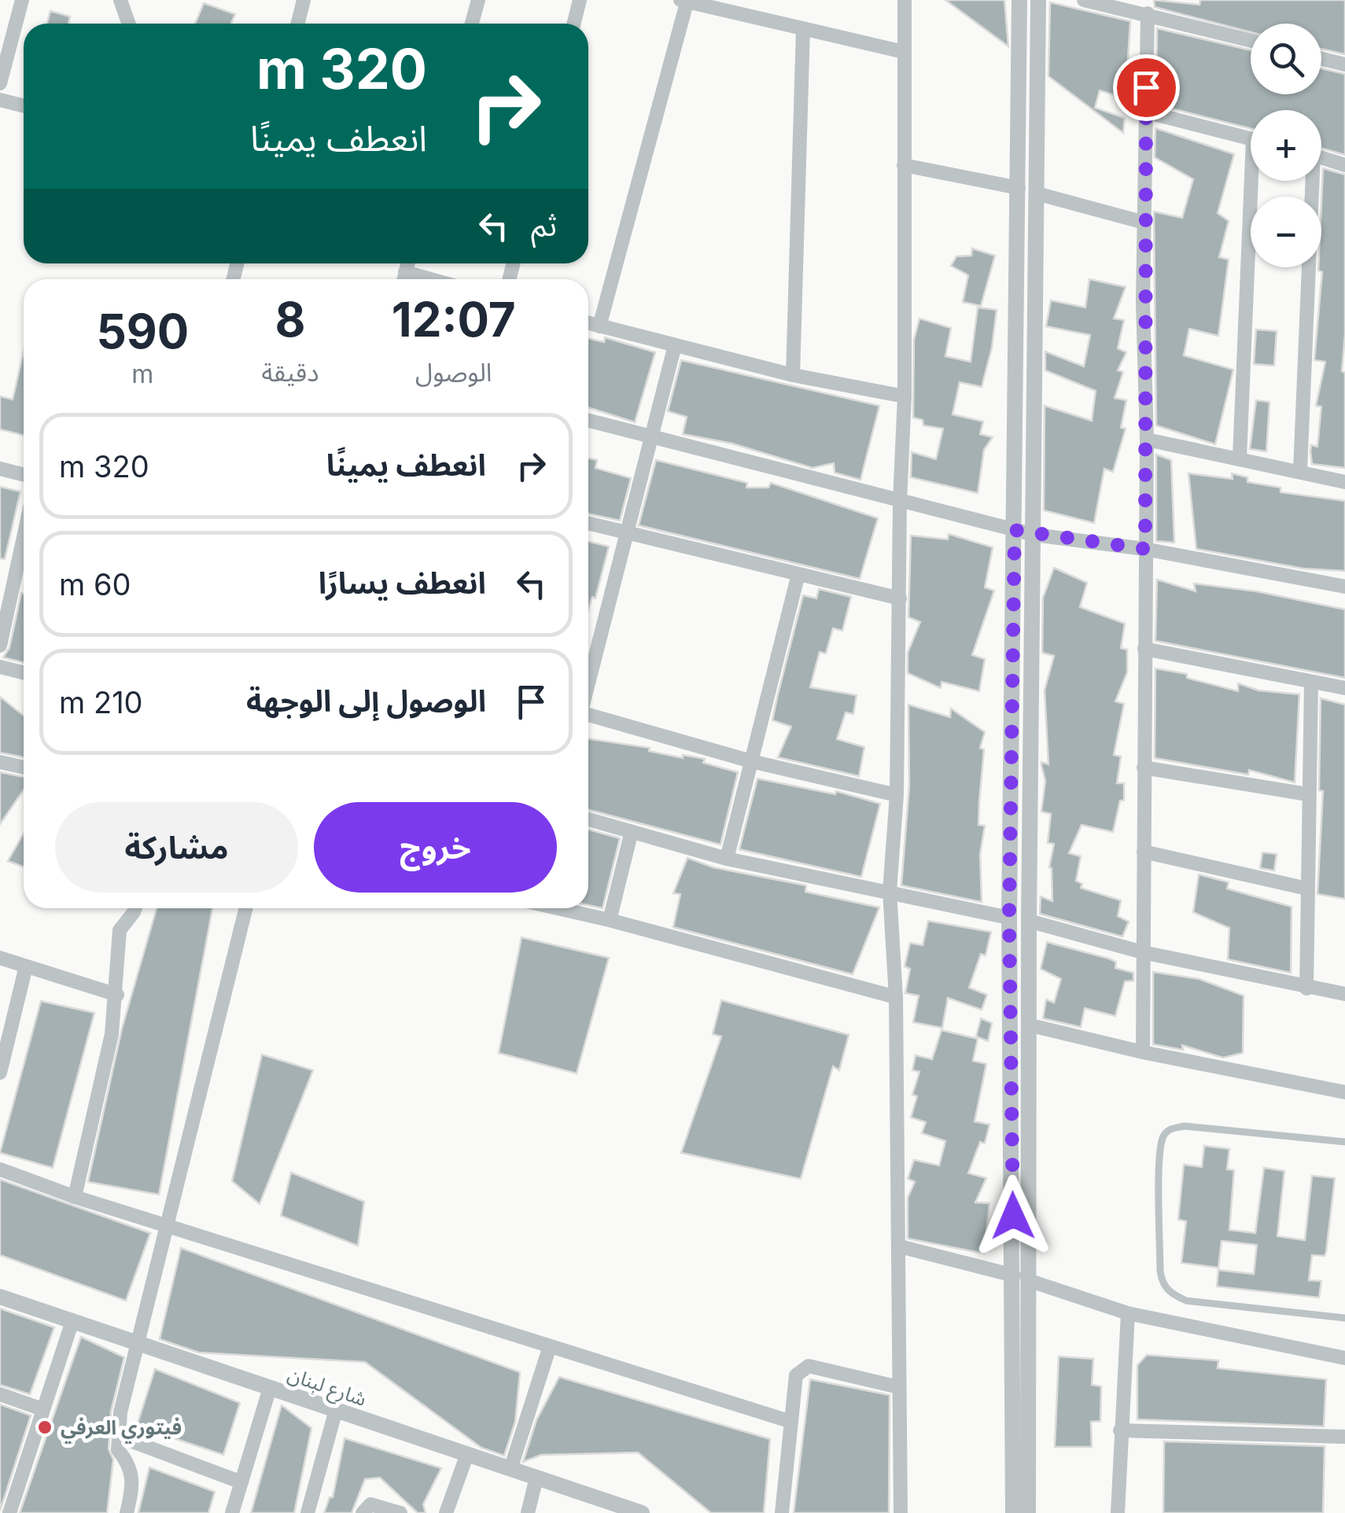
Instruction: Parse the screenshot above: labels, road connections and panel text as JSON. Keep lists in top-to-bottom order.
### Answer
{
  "streets": {
    "street": ["شارع لبنان"]
  },
  "places": ["فيتوري العرفي"],
  "page": {
    "map_buttons": ["+", "−"],
    "turn": ["320 m", "انعطف يمينًا"],
    "then": "ثم",
    "eta": [
      "12:07",
      "الوصول",
      "8",
      "دقيقة",
      "590",
      "m"
    ],
    "list": [
      {
        "name": "انعطف يمينًا",
        "value": "320 m"
      },
      {
        "name": "انعطف يسارًا",
        "value": "60 m"
      },
      {
        "name": "الوصول إلى الوجهة",
        "value": "210 m"
      }
    ],
    "buttons": ["خروج", "مشاركة"]
  }
}
